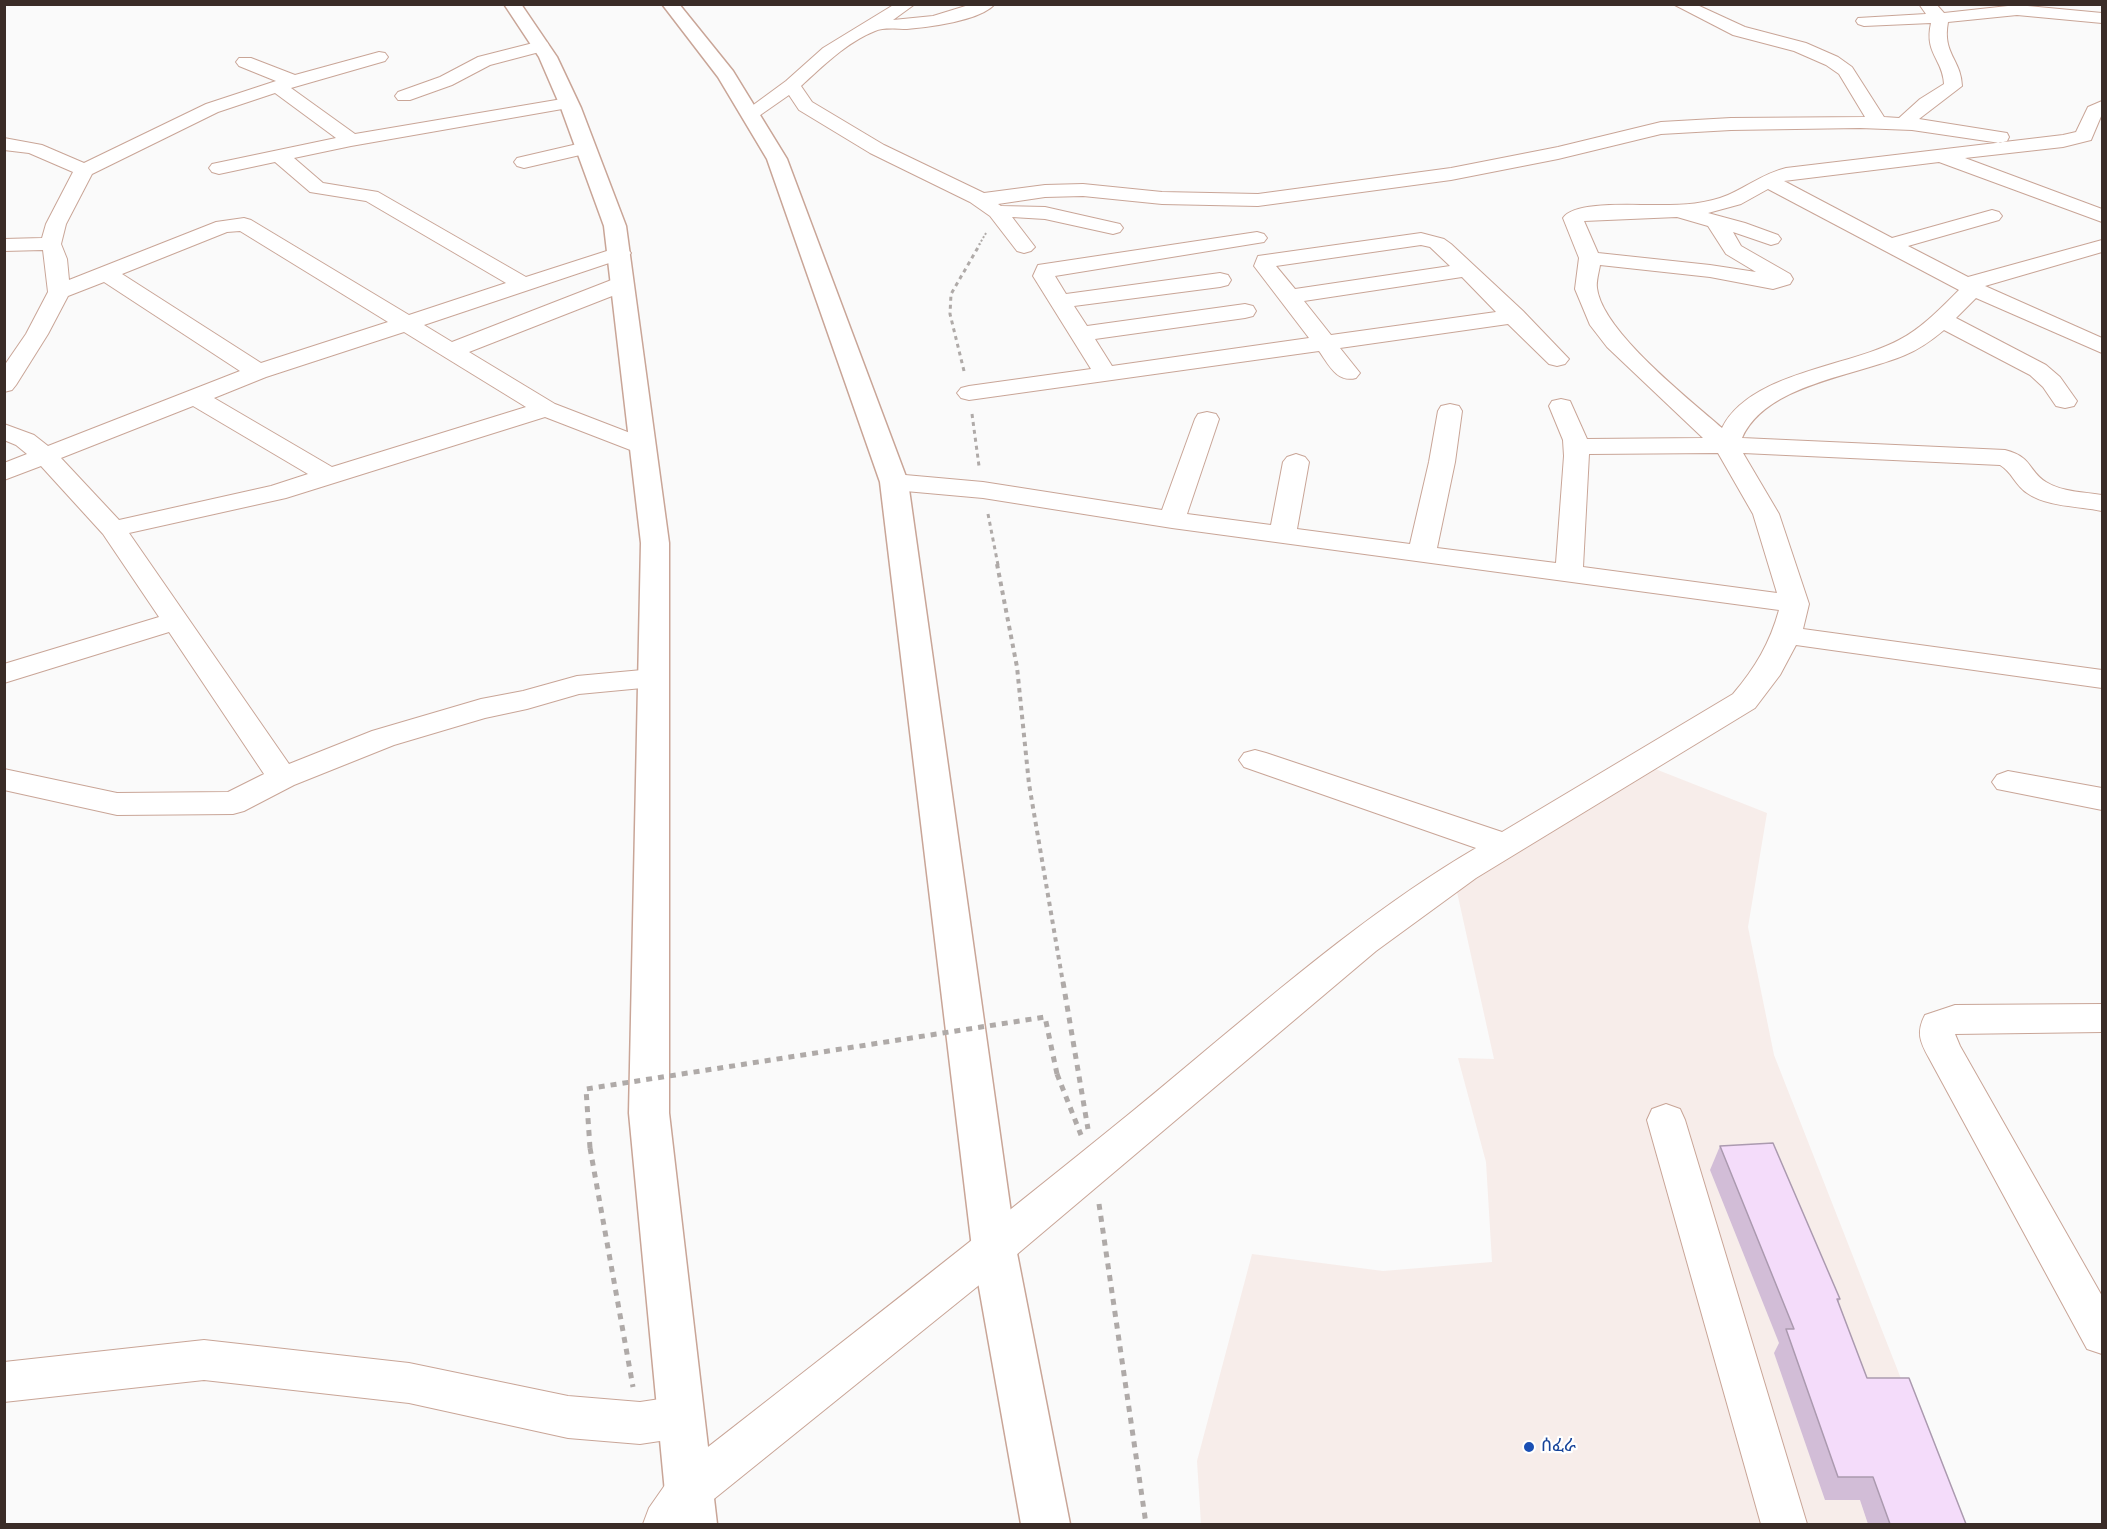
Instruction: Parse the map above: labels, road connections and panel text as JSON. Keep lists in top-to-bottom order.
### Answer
{
  "places": ["ሰፈራ"]
}
